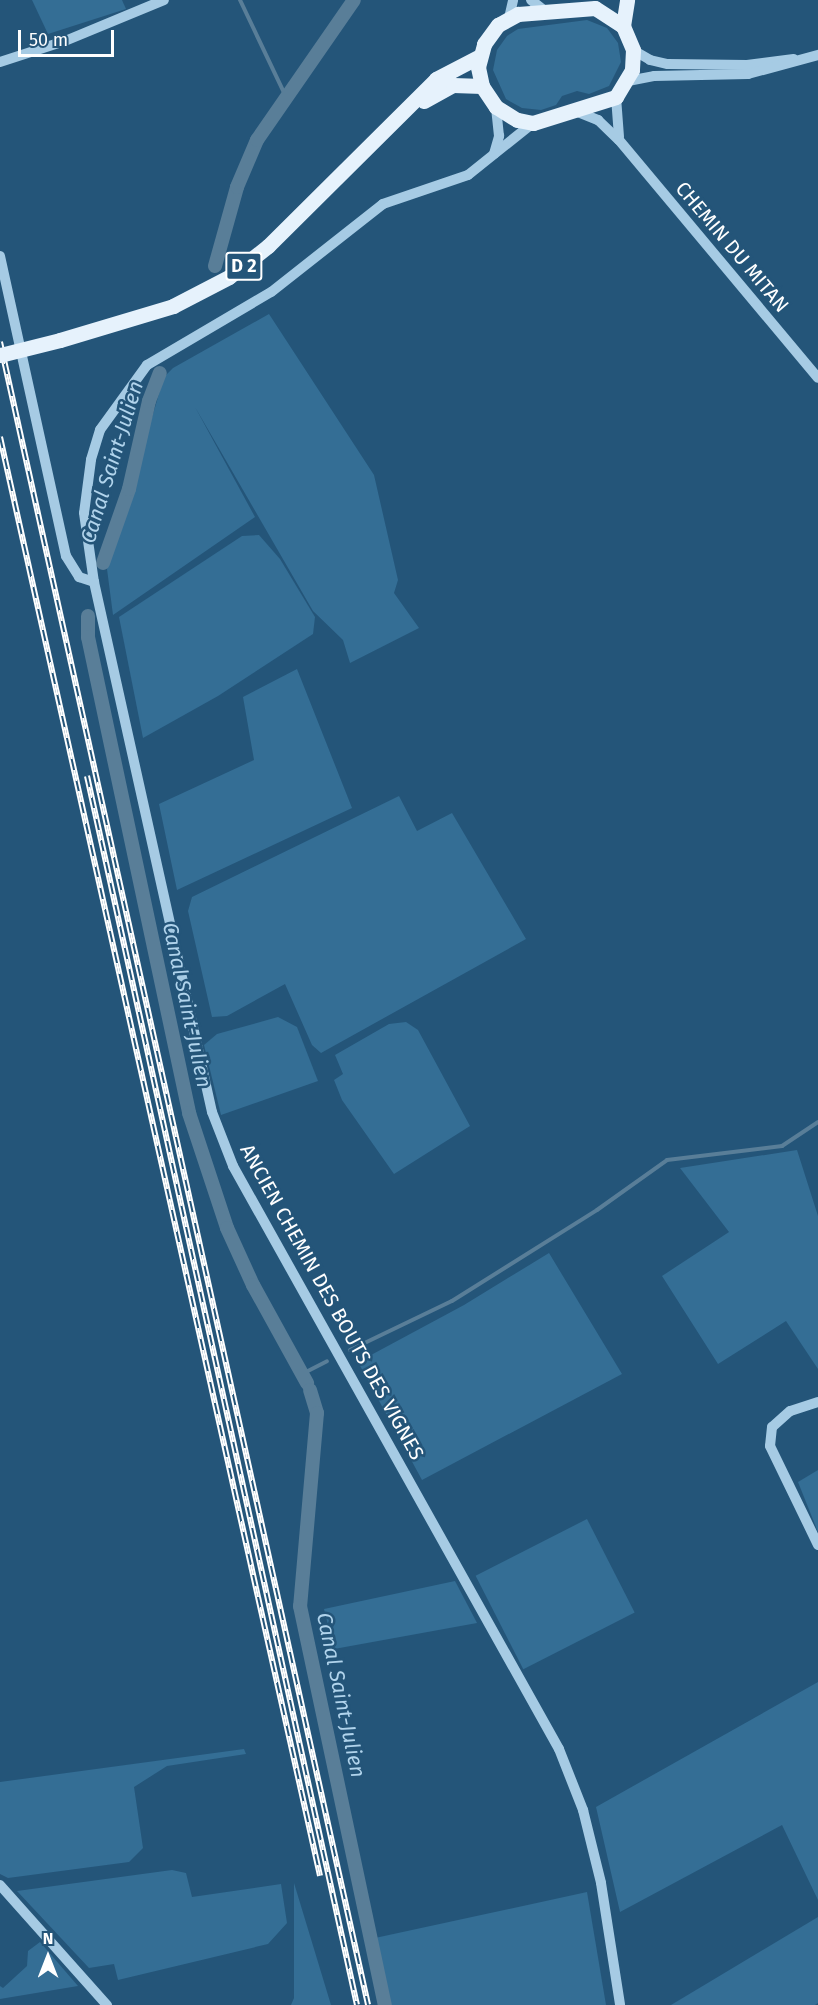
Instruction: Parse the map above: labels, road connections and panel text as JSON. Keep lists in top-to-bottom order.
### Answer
{
  "streets": {
    "main road": ["D 2"],
    "street": ["CHEMIN DU MITAN", "ANCIEN CHEMIN DES BOUTS DES VIGNES"]
  },
  "crossings": [
    ["CHEMIN DU MITAN", "D 2"],
    ["CHEMIN DU MITAN", "ANCIEN CHEMIN DES BOUTS DES VIGNES"],
    ["D 2", "ANCIEN CHEMIN DES BOUTS DES VIGNES"]
  ],
  "water": ["Canal Saint-Julien"],
  "scale_bar": "50 m",
  "north": "top"
}
